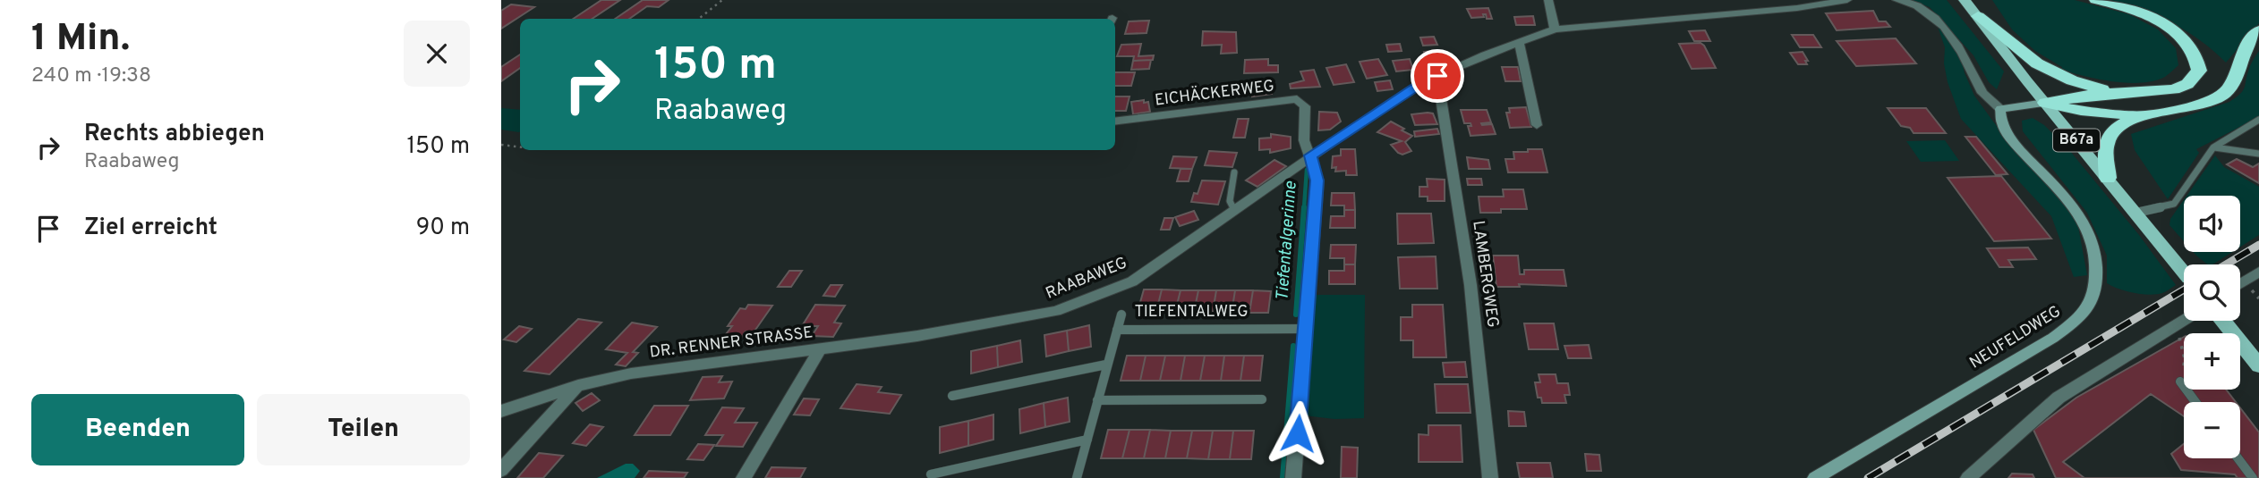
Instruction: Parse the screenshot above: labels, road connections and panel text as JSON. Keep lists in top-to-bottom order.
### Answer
{
  "streets": {
    "main road": ["B67a"],
    "street": [
      "EICHÄCKERWEG",
      "LAMBERGWEG",
      "RAABAWEG",
      "NEUFELDWEG",
      "DR. RENNER STRASSE"
    ],
    "lane": ["TIEFENTALWEG"]
  },
  "crossings": [
    ["EICHÄCKERWEG", "RAABAWEG"],
    ["LAMBERGWEG", "RAABAWEG"],
    ["RAABAWEG", "DR. RENNER STRASSE"]
  ],
  "water": ["Tiefentalgerinne"],
  "page": {
    "heading": ["1 Min.", "240 m · 19:38"],
    "turn": ["150 m", "Raabaweg"],
    "list": [
      {
        "name": "Rechts abbiegen",
        "note": "Raabaweg",
        "value": "150 m"
      },
      {
        "name": "Ziel erreicht",
        "value": "90 m"
      }
    ],
    "map_buttons": ["+", "−"],
    "buttons": ["Beenden", "Teilen"]
  }
}
